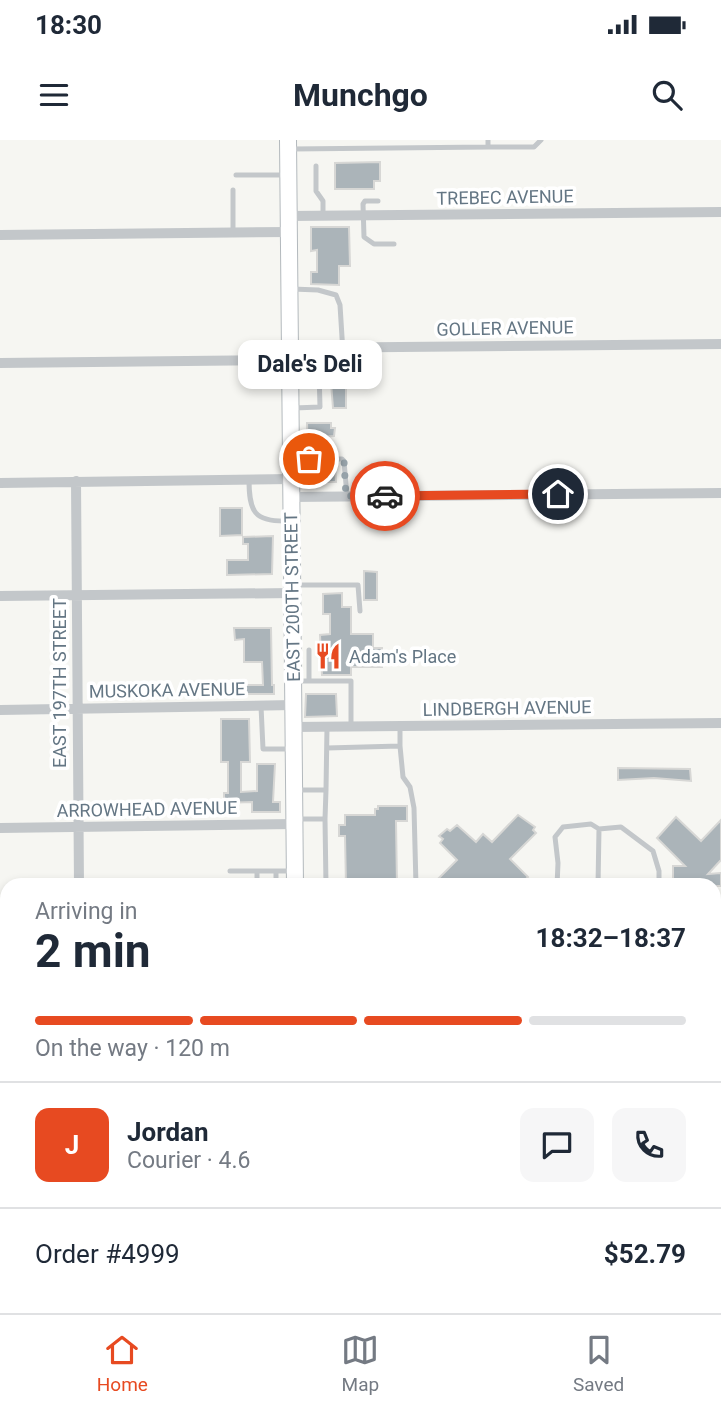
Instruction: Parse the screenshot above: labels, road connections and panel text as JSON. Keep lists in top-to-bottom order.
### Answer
{
  "streets": {
    "street": [
      "TREBEC AVENUE",
      "GOLLER AVENUE",
      "EAST 200TH STREET",
      "EAST 197TH STREET",
      "MUSKOKA AVENUE",
      "LINDBERGH AVENUE",
      "ARROWHEAD AVENUE"
    ]
  },
  "crossings": [
    ["TREBEC AVENUE", "EAST 200TH STREET"],
    ["GOLLER AVENUE", "EAST 200TH STREET"],
    ["EAST 200TH STREET", "MUSKOKA AVENUE"],
    ["EAST 200TH STREET", "LINDBERGH AVENUE"],
    ["EAST 200TH STREET", "ARROWHEAD AVENUE"],
    ["EAST 197TH STREET", "MUSKOKA AVENUE"],
    ["EAST 197TH STREET", "ARROWHEAD AVENUE"]
  ],
  "places": {
    "other": ["Dale's Deli"],
    "restaurant": ["Adam's Place"]
  },
  "page": {
    "status": "18:30",
    "header": "Munchgo",
    "bubble": "Dale's Deli",
    "heading": ["2 min", "Arriving in", "18:32–18:37"],
    "panel": [
      "Jordan",
      "Courier · 4.6",
      "Order #4999",
      "$52.79"
    ],
    "bar": "On the way · 120 m",
    "round": "J",
    "tabs": ["Home", "Map", "Saved"]
  }
}
